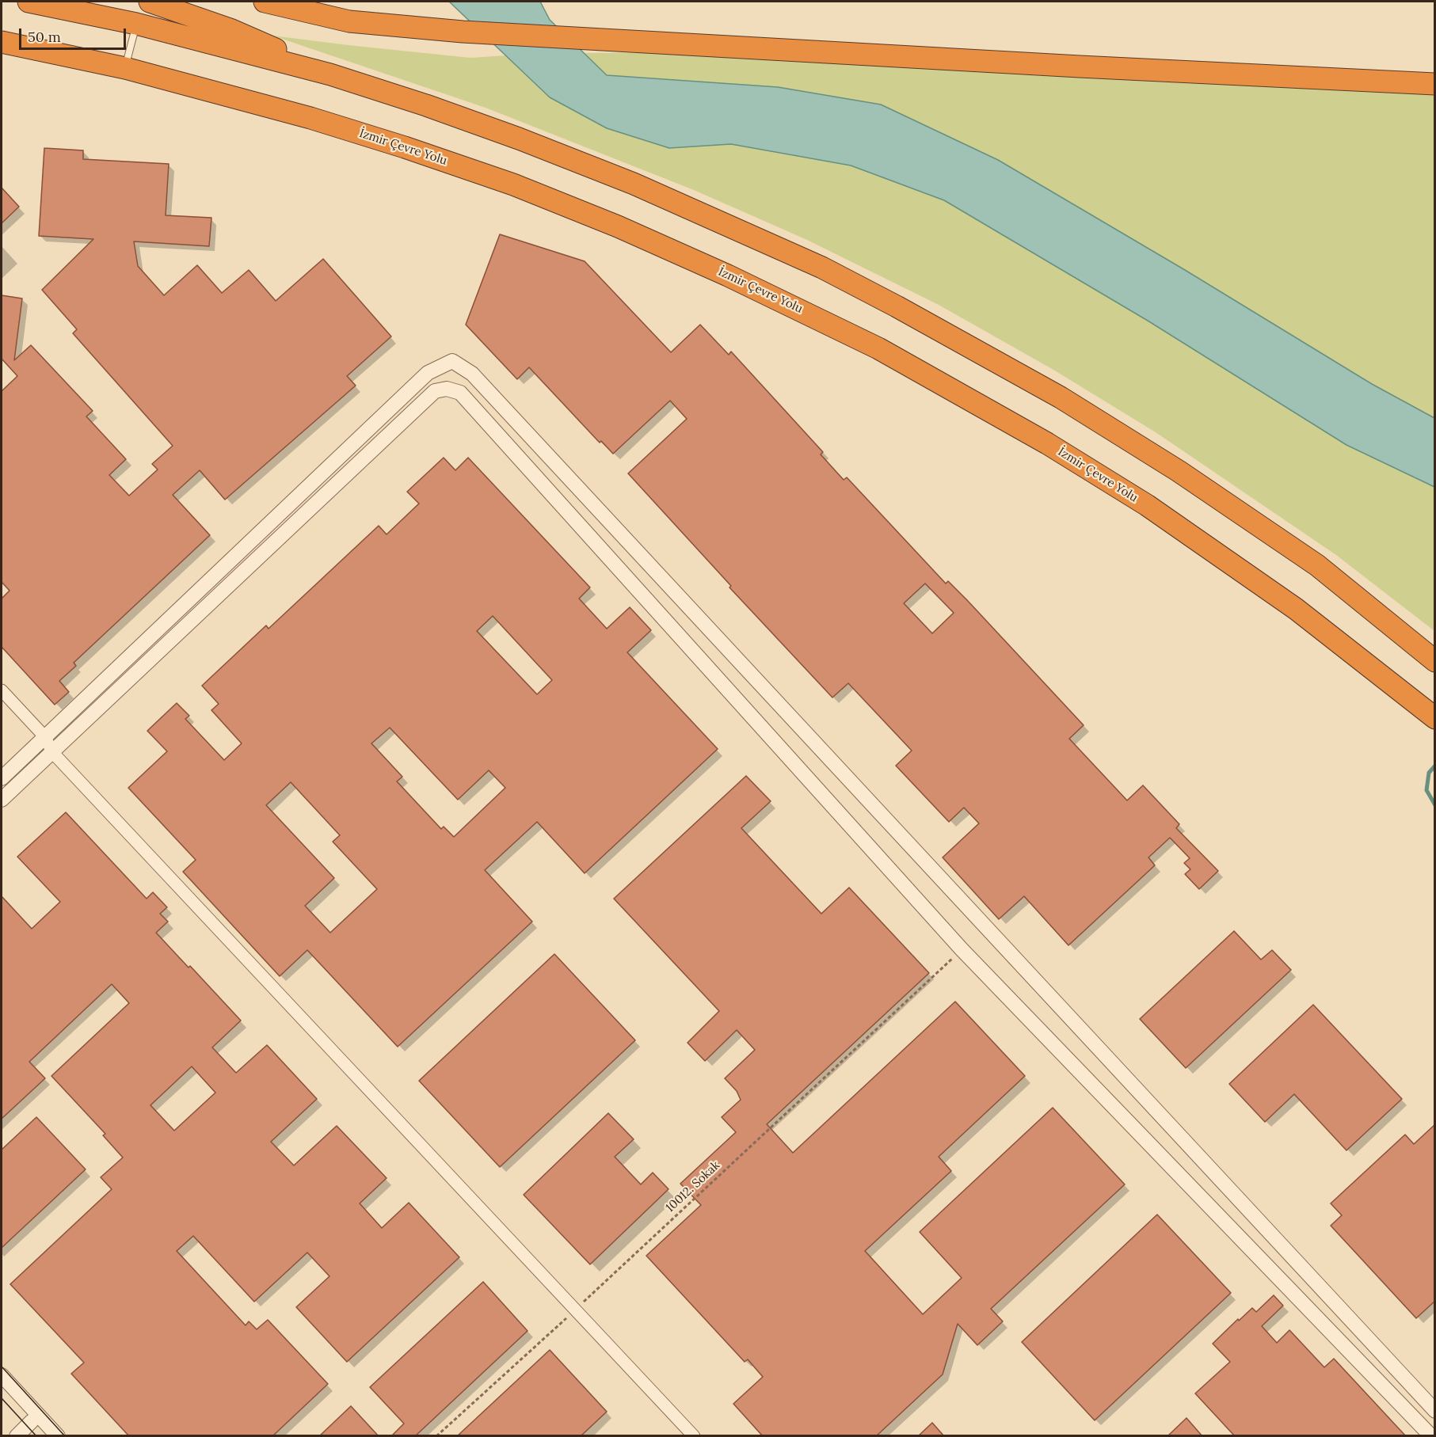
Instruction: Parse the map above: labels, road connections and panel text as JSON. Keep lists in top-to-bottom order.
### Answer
{
  "streets": {
    "highway": ["İzmir Çevre Yolu"],
    "path": ["10012. Sokak"]
  },
  "scale_bar": "50 m"
}
